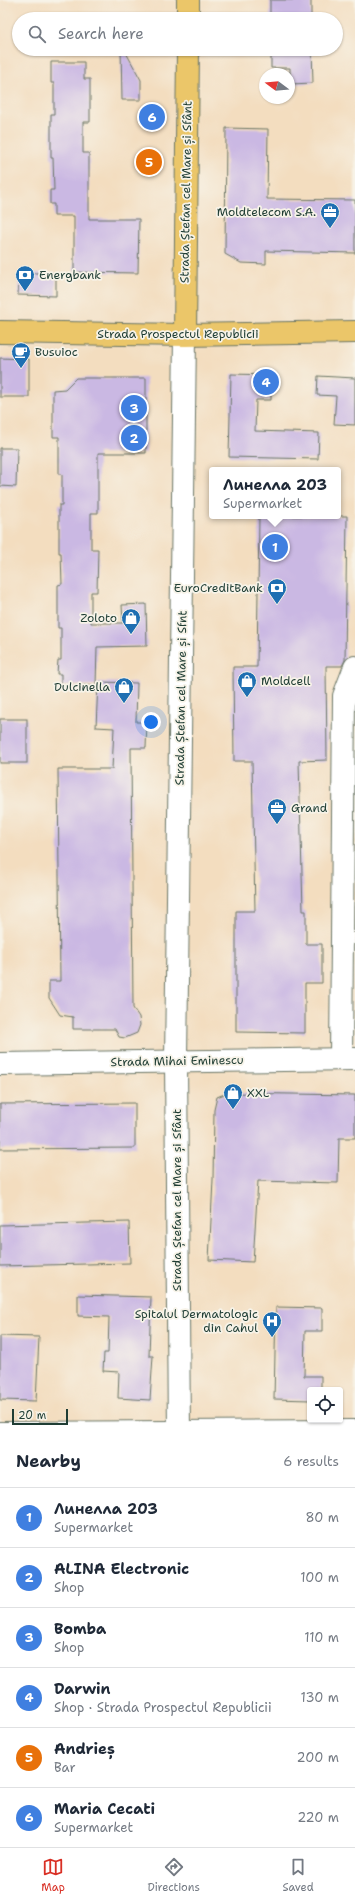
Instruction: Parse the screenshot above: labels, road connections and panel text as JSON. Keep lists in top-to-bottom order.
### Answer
{
  "streets": {
    "main road": ["Strada Ștefan cel Mare și Sfânt", "Strada Prospectul Republicii"],
    "street": ["Strada Ștefan cel Mare și Sfnt", "Strada Mihai Eminescu"]
  },
  "crossings": [
    ["Strada Ștefan cel Mare și Sfânt", "Strada Prospectul Republicii"],
    ["Strada Ștefan cel Mare și Sfânt", "Strada Ștefan cel Mare și Sfnt"],
    ["Strada Ștefan cel Mare și Sfânt", "Strada Mihai Eminescu"],
    ["Strada Prospectul Republicii", "Strada Ștefan cel Mare și Sfnt"],
    ["Strada Ștefan cel Mare și Sfnt", "Strada Mihai Eminescu"]
  ],
  "places": {
    "office": ["Moldtelecom S.A.", "Grand"],
    "bank": ["Energbank", "EuroCreditBank"],
    "cafe": ["Busuioc"],
    "shop": [
      "Zoloto",
      "Moldcell",
      "Dulcinella",
      "XXL"
    ],
    "hospital": ["Spitalul Dermatologic din Cahul"]
  },
  "scale_bar": "20 m",
  "north": "left",
  "page": {
    "search": "Search here",
    "pins": [
      "6",
      "5",
      "4",
      "3",
      "2",
      "1"
    ],
    "popup": ["Линелла 203", "Supermarket"],
    "scale": "20 m",
    "heading": ["Nearby", "6 results"],
    "list": [
      {
        "mark": "1",
        "name": "Линелла 203",
        "note": "Supermarket",
        "value": "80 m"
      },
      {
        "mark": "2",
        "name": "ALINA Electronic",
        "note": "Shop",
        "value": "100 m"
      },
      {
        "mark": "3",
        "name": "Bomba",
        "note": "Shop",
        "value": "110 m"
      },
      {
        "mark": "4",
        "name": "Darwin",
        "note": "Shop · Strada Prospectul Republicii",
        "value": "130 m"
      },
      {
        "mark": "5",
        "name": "Andrieș",
        "note": "Bar",
        "value": "200 m"
      },
      {
        "mark": "6",
        "name": "Maria Cecati",
        "note": "Supermarket",
        "value": "220 m"
      }
    ],
    "nav": ["Map", "Directions", "Saved"]
  }
}
